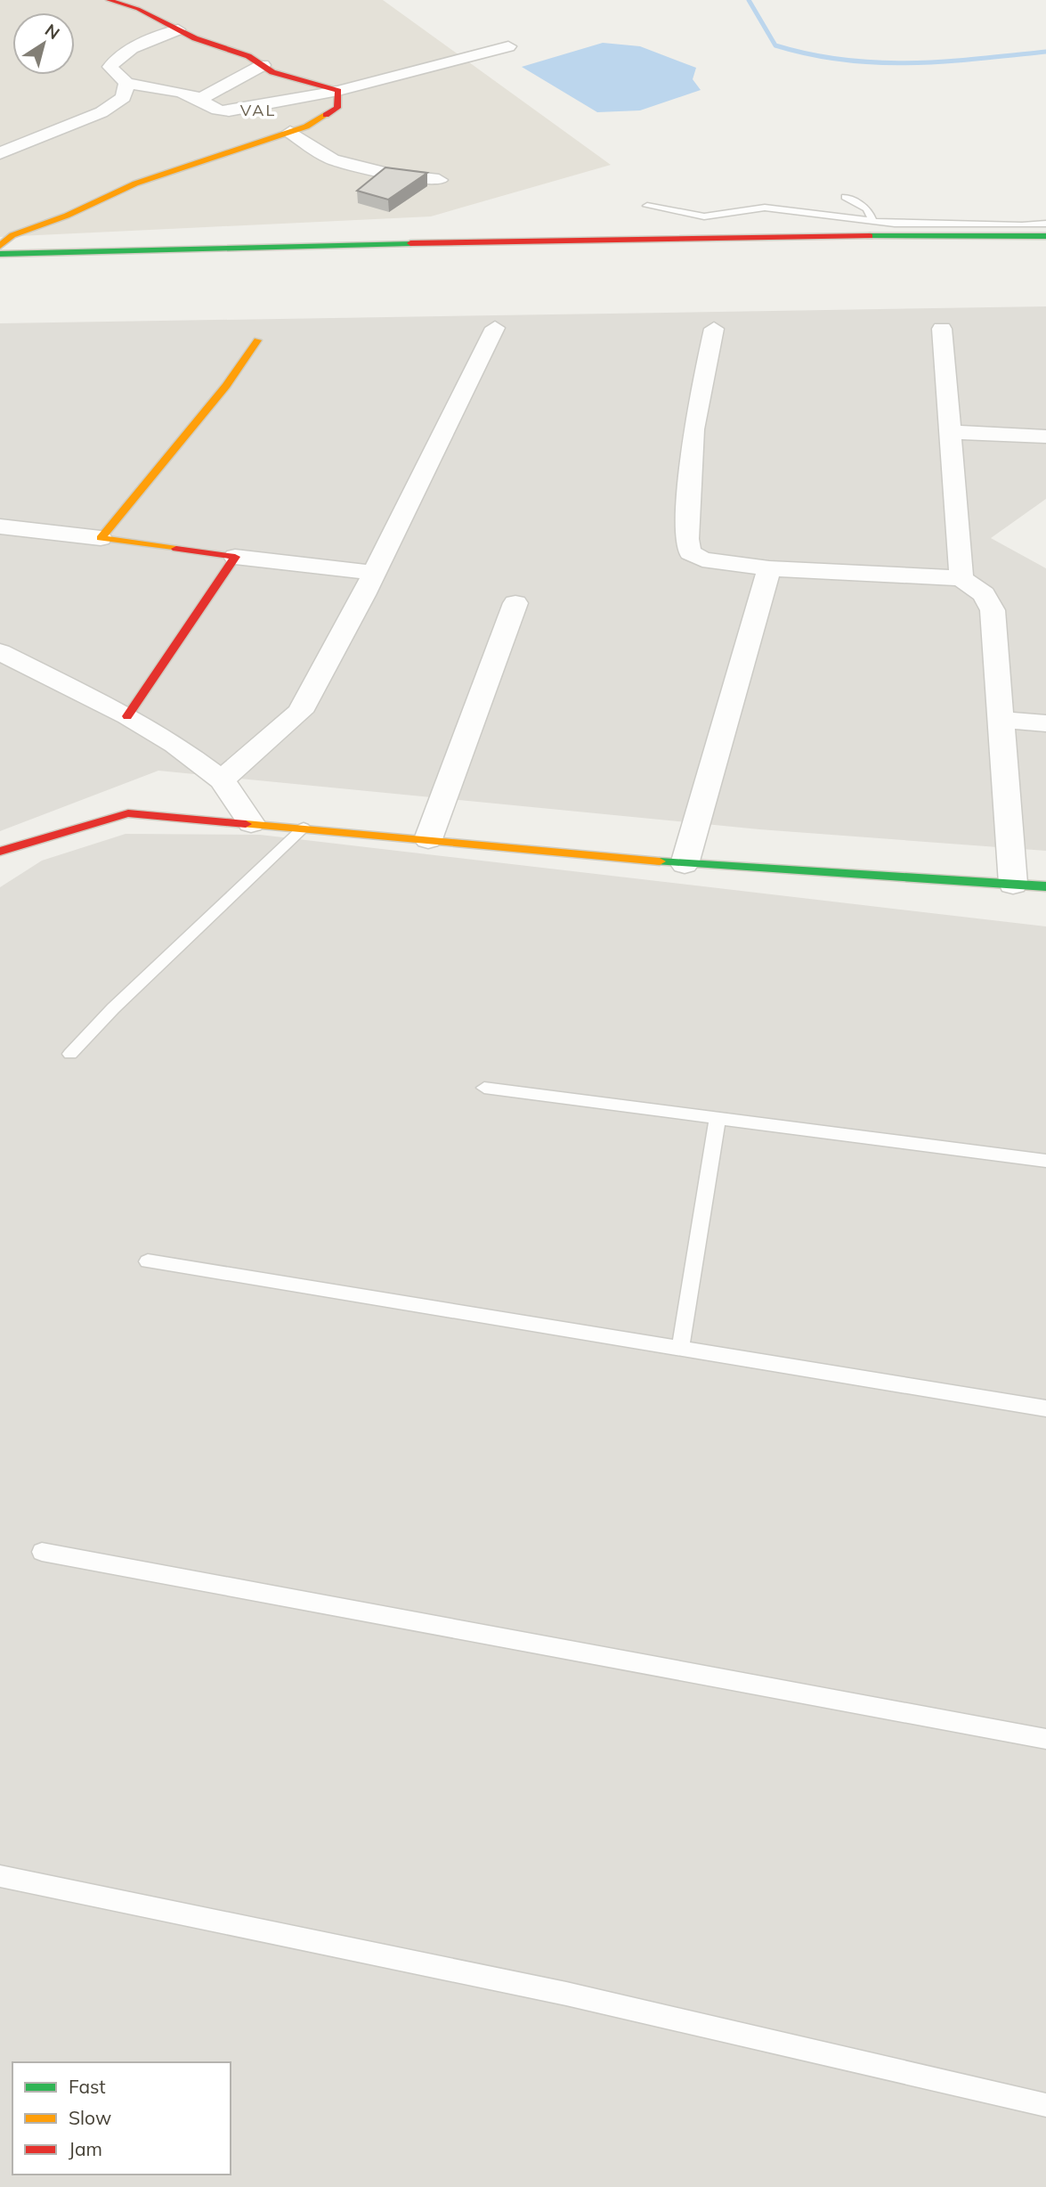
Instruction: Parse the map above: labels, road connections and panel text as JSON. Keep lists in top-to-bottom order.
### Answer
{
  "districts": ["VAL"],
  "legend": ["Fast", "Slow", "Jam"],
  "north": "top right"
}
